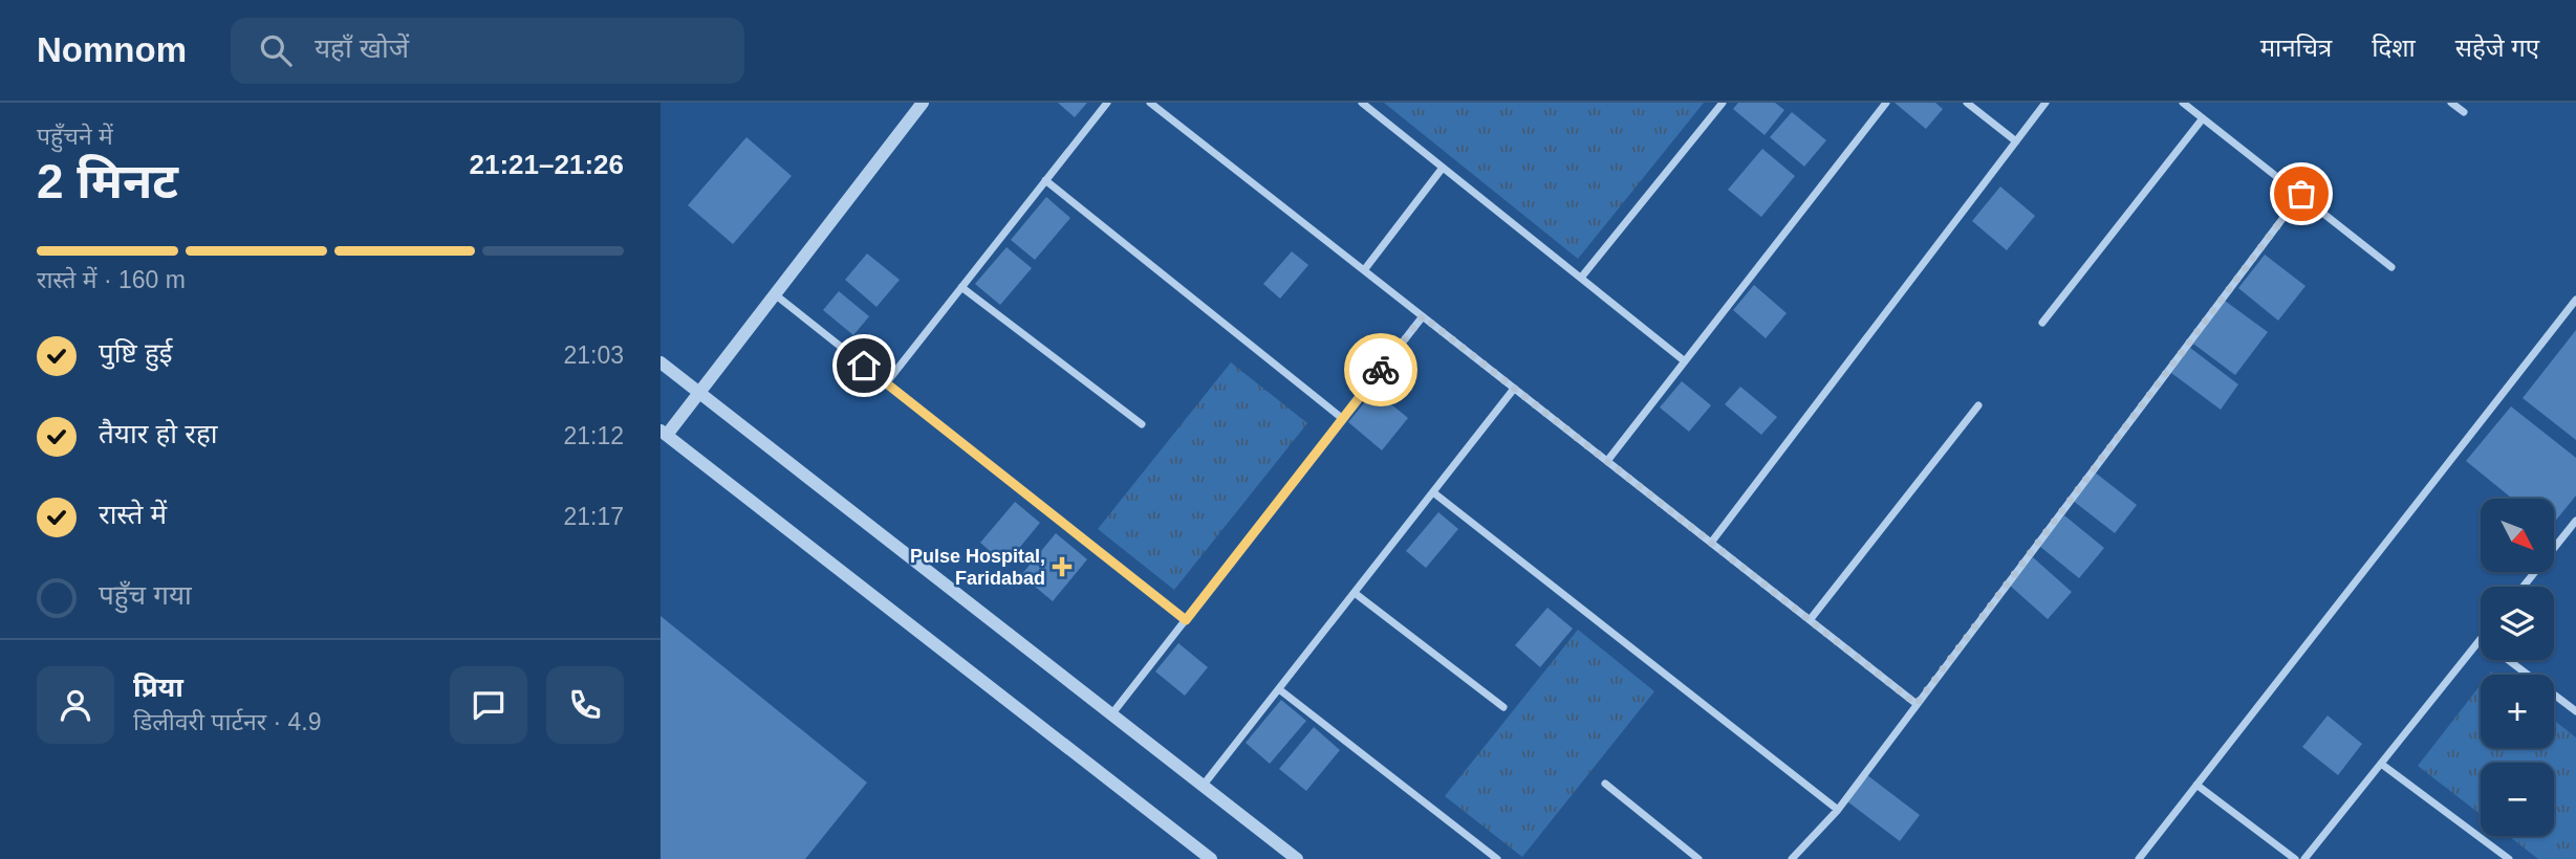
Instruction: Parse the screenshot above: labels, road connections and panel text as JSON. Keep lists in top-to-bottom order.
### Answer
{
  "places": {
    "health": ["Pulse Hospital, Faridabad"]
  },
  "north": "bottom right",
  "page": {
    "header": "Nomnom",
    "search": "यहाँ खोजें",
    "nav": ["मानचित्र", "दिशा", "सहेजे गए"],
    "heading": ["2 मिनट", "पहुँचने में", "21:21–21:26"],
    "panel": ["प्रिया", "डिलीवरी पार्टनर · 4.9"],
    "bar": "रास्ते में · 160 m",
    "list": [
      ["पुष्टि हुई", "21:03"],
      ["तैयार हो रहा", "21:12"],
      ["रास्ते में", "21:17"],
      "पहुँच गया"
    ],
    "map_buttons": ["+", "−"]
  }
}
